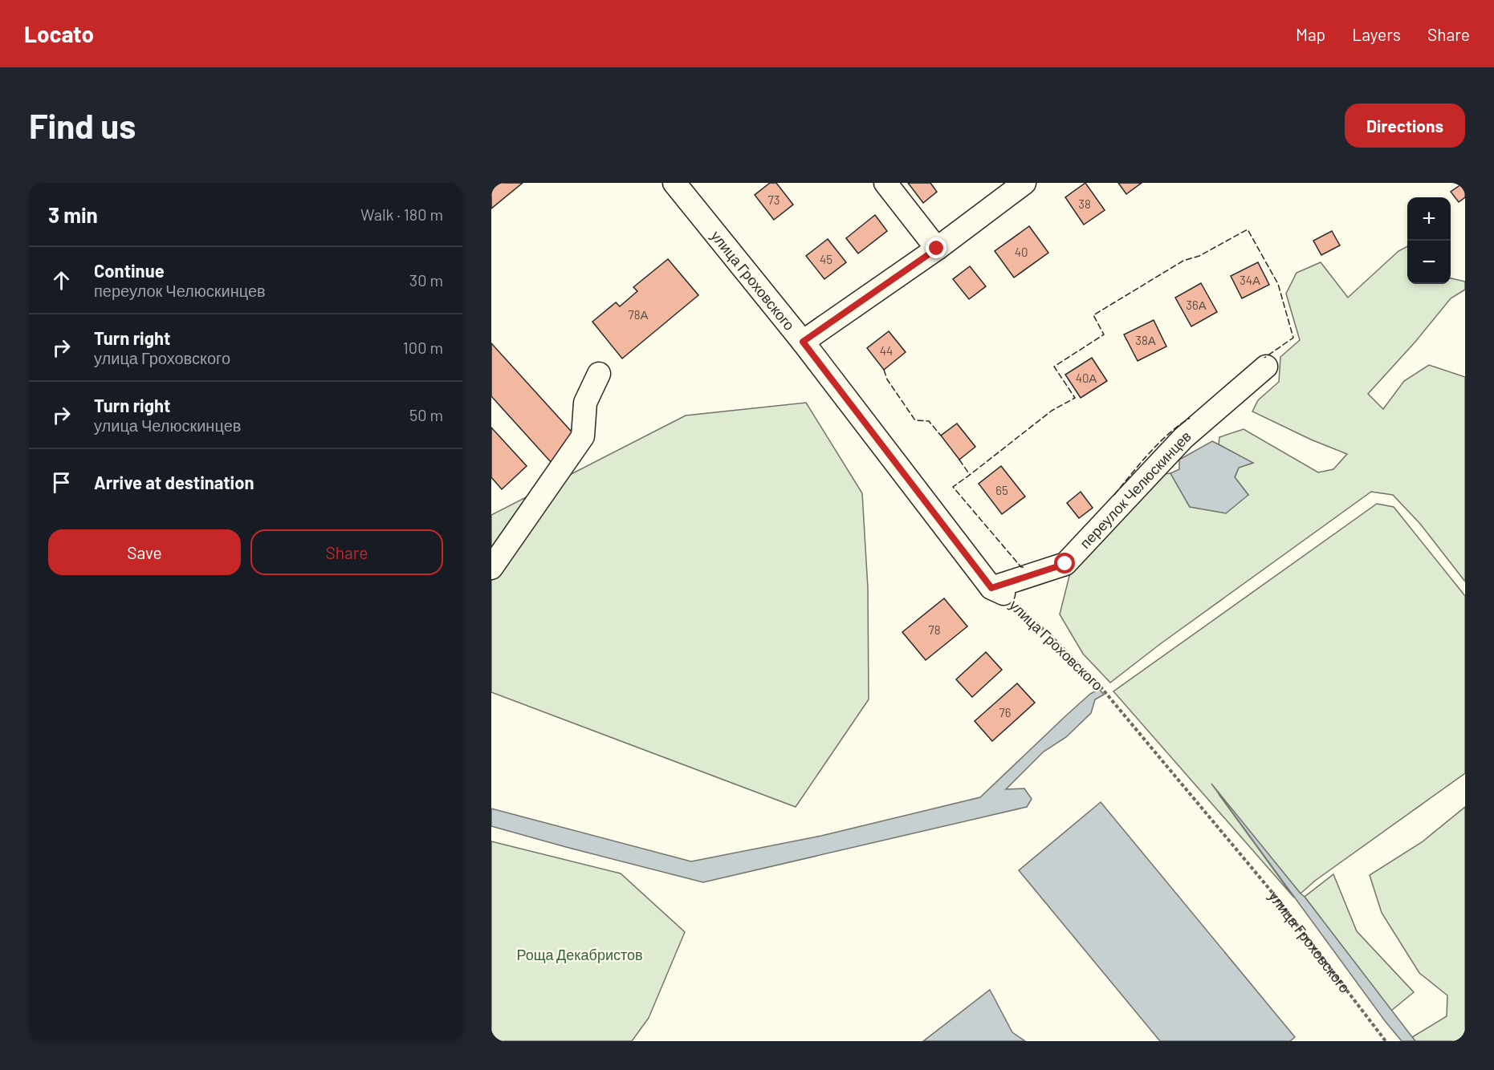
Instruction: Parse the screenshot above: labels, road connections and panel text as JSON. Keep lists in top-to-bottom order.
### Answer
{
  "streets": {
    "street": ["улица Гроховского", "переулок Челюскинцев"]
  },
  "crossings": [
    ["улица Гроховского", "переулок Челюскинцев"]
  ],
  "parks": ["Роща Декабристов"],
  "house_numbers": [
    "73",
    "38",
    "40",
    "45",
    "34А",
    "36А",
    "78А",
    "38А",
    "44",
    "40А",
    "65",
    "78",
    "76"
  ],
  "page": {
    "header": "Locato",
    "nav": ["Map", "Layers", "Share"],
    "buttons": [
      "Directions",
      ["Save", "Share"]
    ],
    "title": "Find us",
    "heading": ["3 min", "Walk · 180 m"],
    "map_buttons": ["+", "−"],
    "list": [
      ["Continue", "переулок Челюскинцев", "30 m"],
      ["Turn right", "улица Гроховского", "100 m"],
      ["Turn right", "улица Челюскинцев", "50 m"],
      "Arrive at destination"
    ]
  }
}
